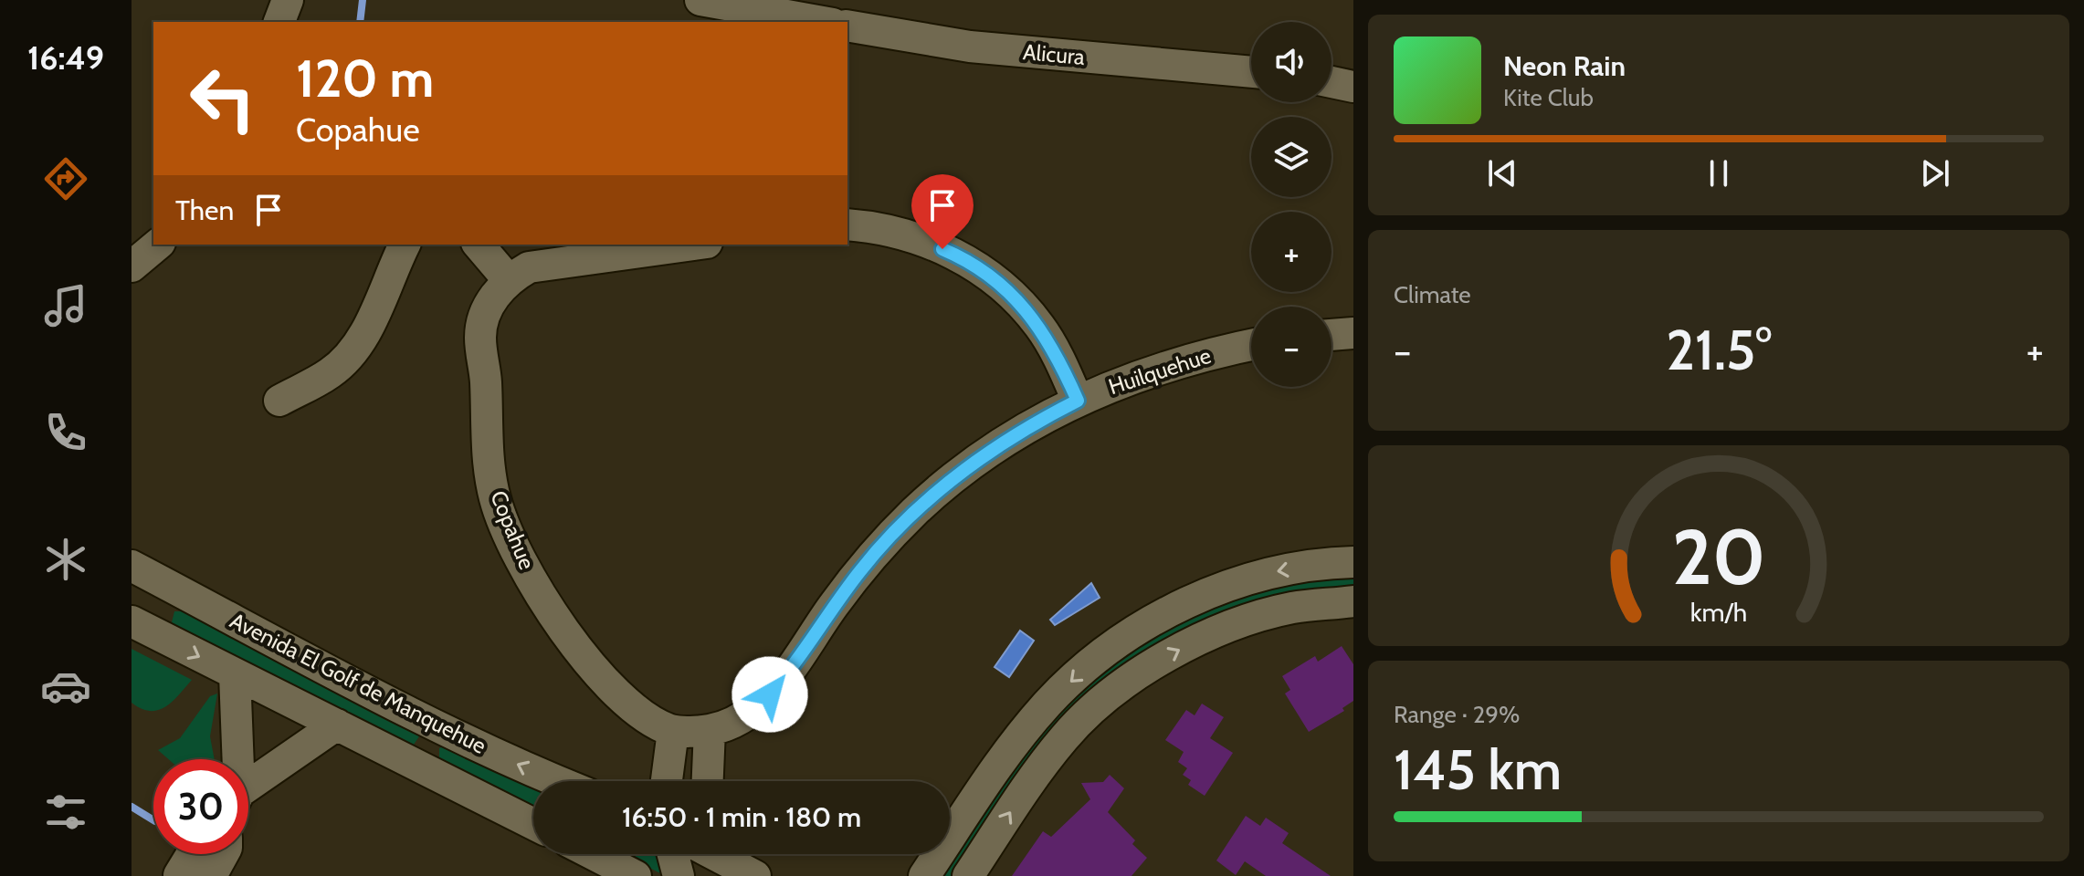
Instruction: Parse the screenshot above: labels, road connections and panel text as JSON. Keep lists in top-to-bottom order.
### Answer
{
  "streets": {
    "street": [
      "Alicura",
      "Huilquehue",
      "Copahue",
      "Avenida El Golf de Manquehue"
    ]
  },
  "crossings": [
    ["Huilquehue", "Copahue"]
  ],
  "page": {
    "tabs": "16:49",
    "map_buttons": ["+", "−"],
    "turn": ["120 m", "Copahue"],
    "song": ["Neon Rain", "Kite Club"],
    "then": "Then",
    "tile": [
      "Climate",
      ["Range · 29%", "145 km"]
    ],
    "heat": ["−", "21.5°", "+"],
    "limit": "30",
    "trip": "16:50 · 1 min · 180 m",
    "gauge": ["20", "km/h"]
  }
}
